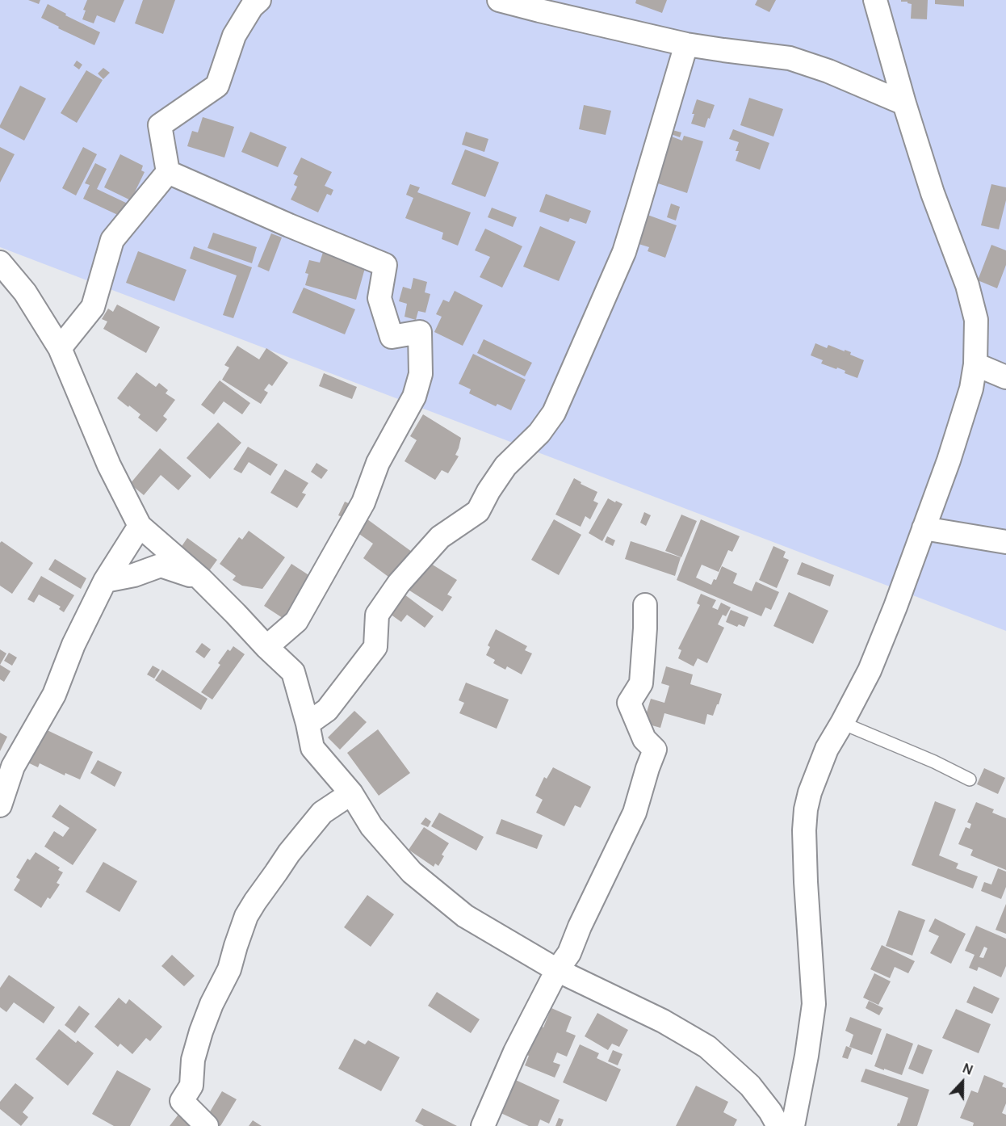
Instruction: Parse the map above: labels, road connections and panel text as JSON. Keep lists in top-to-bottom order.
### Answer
{
  "north": "top"
}
